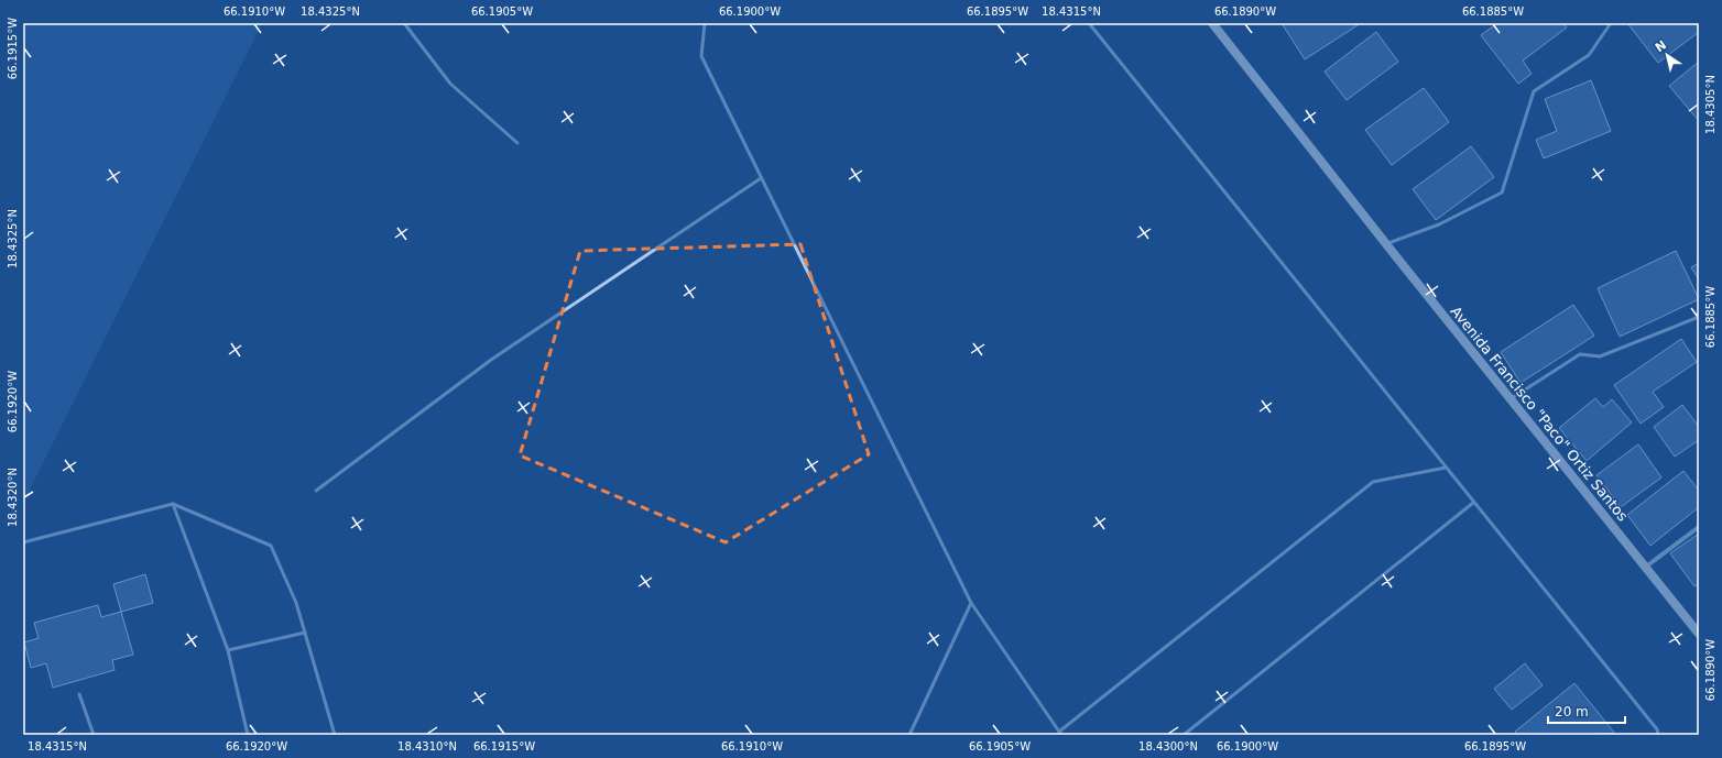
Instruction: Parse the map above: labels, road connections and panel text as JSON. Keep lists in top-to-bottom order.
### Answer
{
  "streets": {
    "street": ["Avenida Francisco \"Paco\" Ortiz Santos"]
  },
  "scale_bar": "20 m",
  "north": "top left",
  "coordinates": [
    "66.1910°W",
    "18.4325°N",
    "66.1905°W",
    "66.1900°W",
    "66.1895°W",
    "18.4315°N",
    "66.1890°W",
    "66.1885°W",
    "66.1915°W",
    "18.4305°N",
    "66.1920°W",
    "18.4320°N",
    "18.4310°N",
    "18.4300°N"
  ]
}
